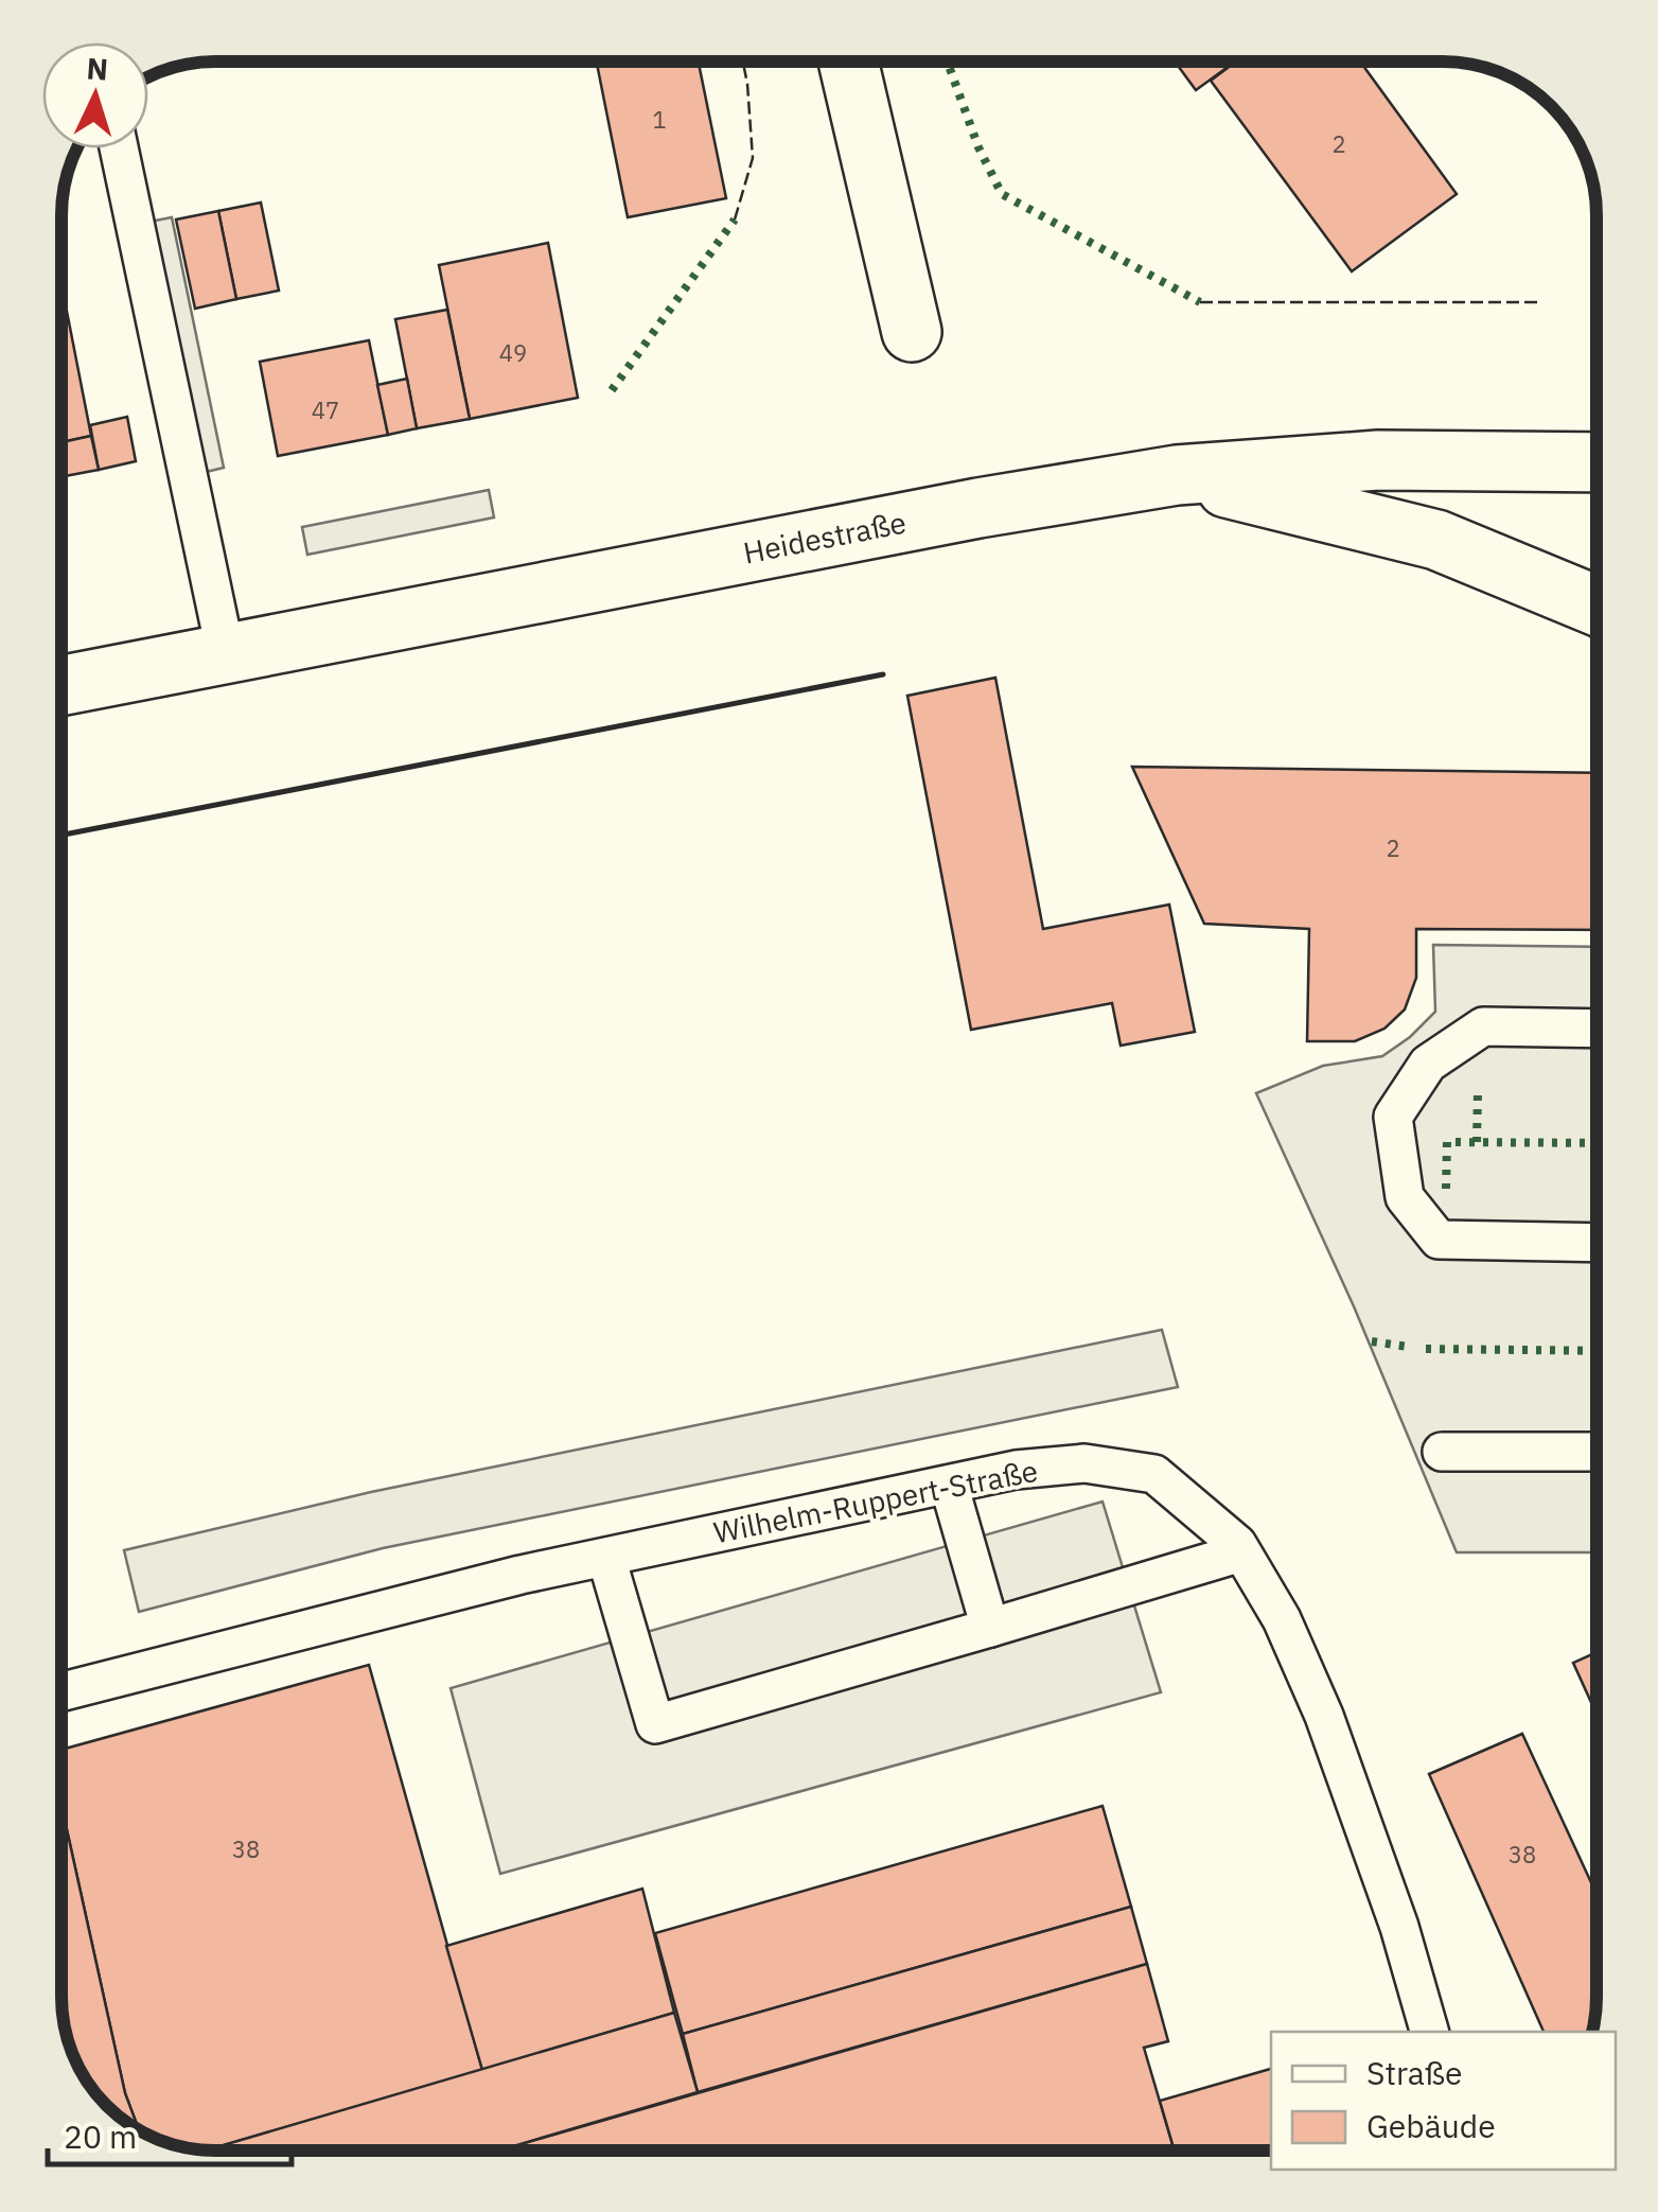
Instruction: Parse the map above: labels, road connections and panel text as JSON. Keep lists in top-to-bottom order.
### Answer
{
  "streets": {
    "main road": ["Heidestraße"],
    "lane": ["Wilhelm-Ruppert-Straße"]
  },
  "house_numbers": [
    "1",
    "2",
    "49",
    "47",
    "2",
    "38",
    "38"
  ],
  "legend": ["Straße", "Gebäude"],
  "scale_bar": "20 m",
  "north": "top"
}
